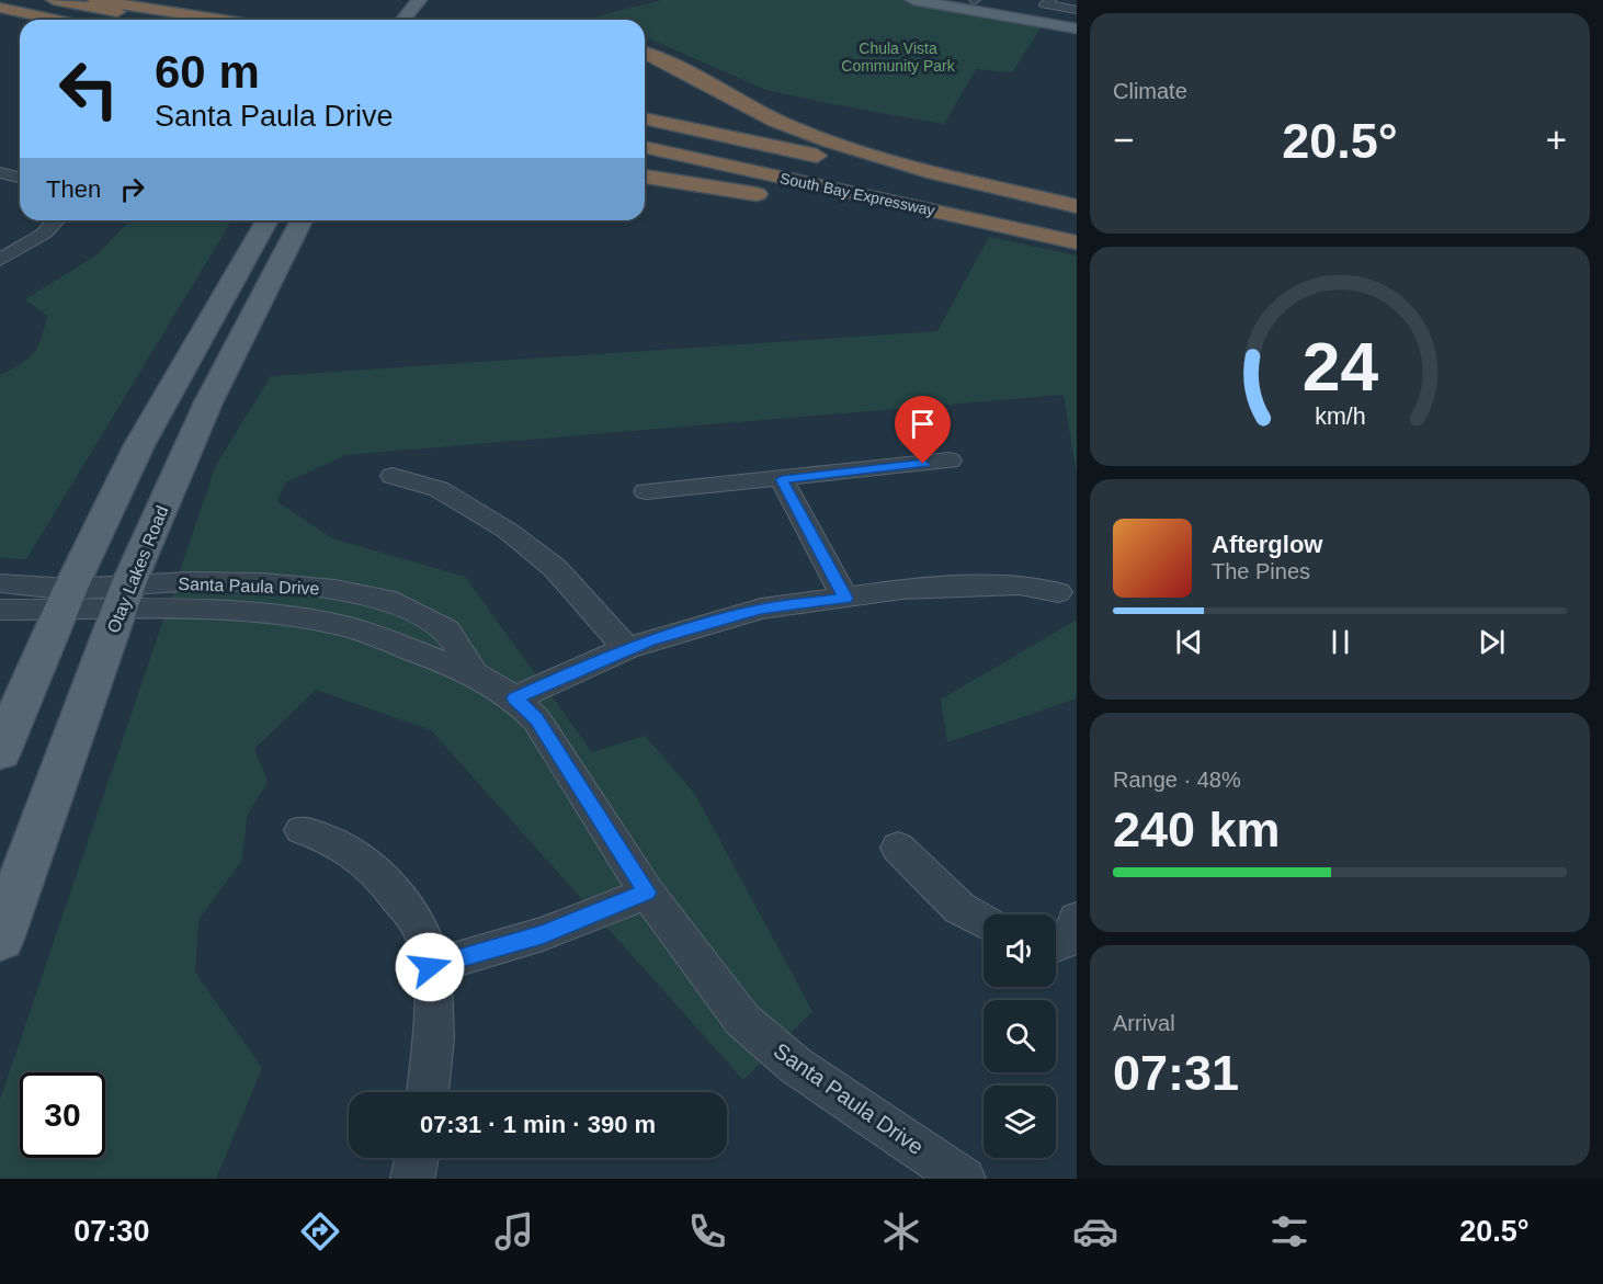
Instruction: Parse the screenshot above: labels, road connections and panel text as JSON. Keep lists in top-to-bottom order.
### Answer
{
  "streets": {
    "highway": ["South Bay Expressway"],
    "main road": ["Otay Lakes Road"],
    "street": ["Santa Paula Drive"]
  },
  "crossings": [
    ["Otay Lakes Road", "Santa Paula Drive"]
  ],
  "parks": ["Chula Vista Community Park"],
  "page": {
    "tile": [
      "Climate",
      ["Range · 48%", "240 km"],
      ["Arrival", "07:31"]
    ],
    "turn": ["60 m", "Santa Paula Drive"],
    "heat": ["−", "20.5°", "+"],
    "then": "Then",
    "song": ["Afterglow", "The Pines"],
    "limit": "30",
    "trip": "07:31 · 1 min · 390 m",
    "tabs": ["07:30", "20.5°"],
    "gauge": ["24", "km/h"]
  }
}
